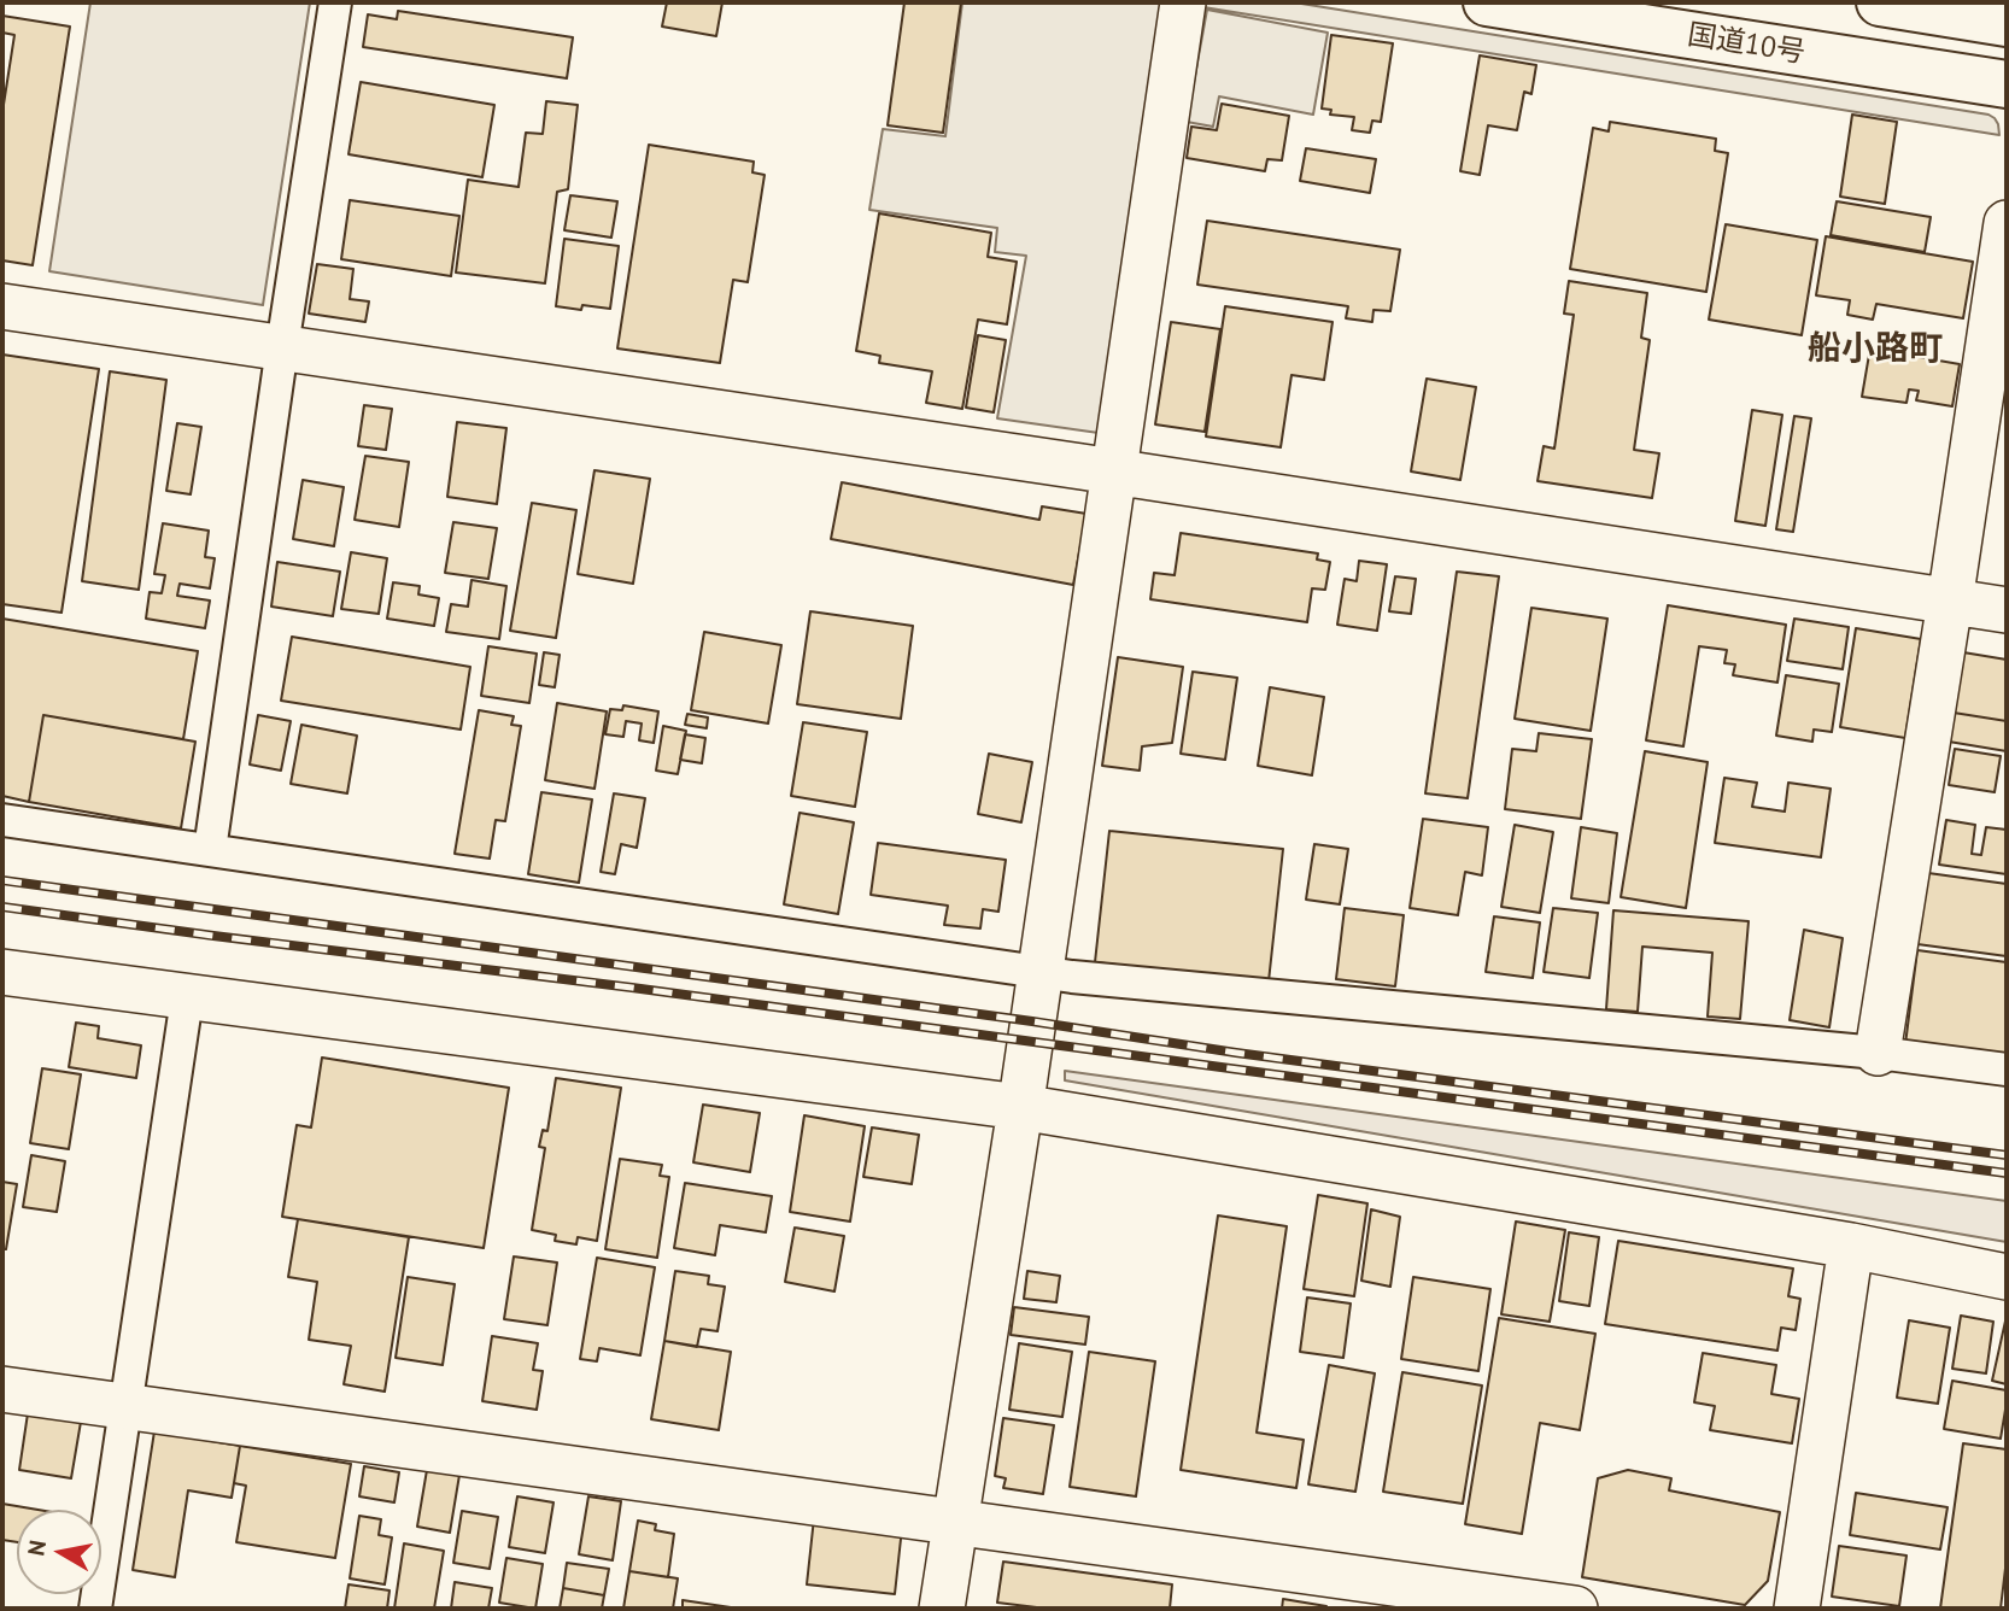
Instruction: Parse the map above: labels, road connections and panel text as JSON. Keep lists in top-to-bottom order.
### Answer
{
  "streets": {
    "highway": ["国道10号"]
  },
  "districts": ["船小路町"],
  "north": "left"
}
